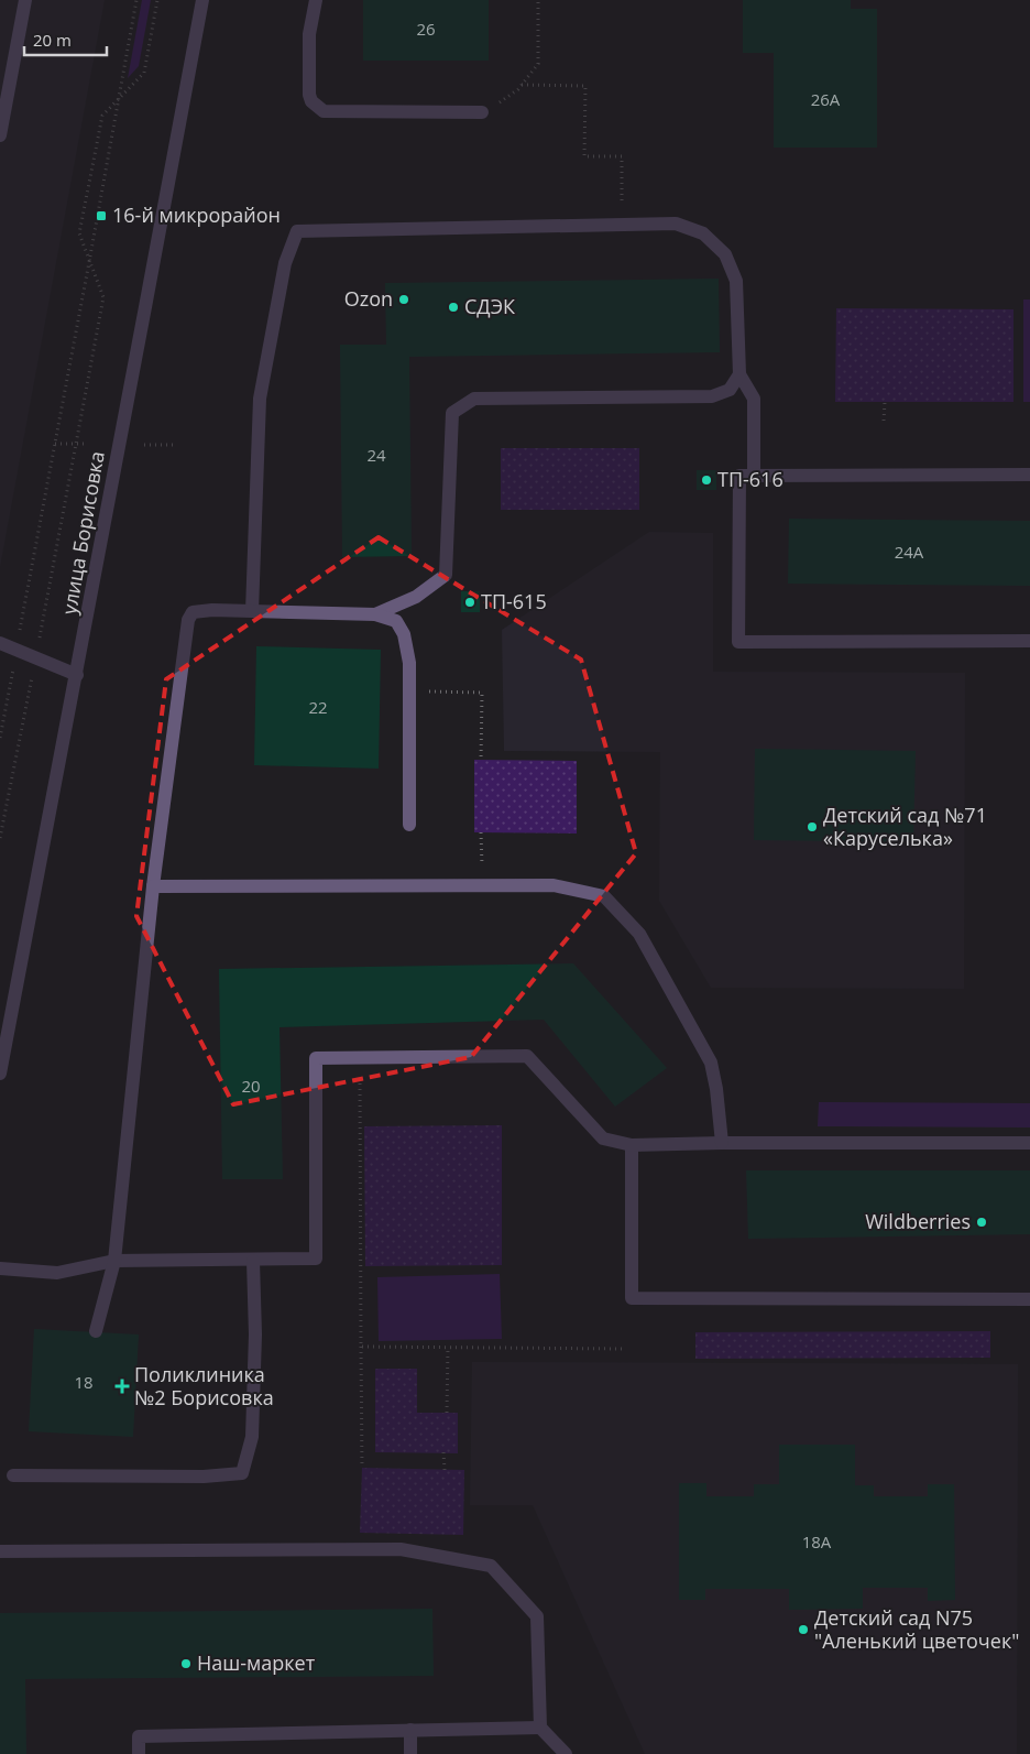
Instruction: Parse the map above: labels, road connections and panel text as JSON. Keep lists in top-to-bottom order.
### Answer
{
  "streets": {
    "street": ["улица Борисовка"]
  },
  "places": {
    "transit": ["16-й микрорайон"],
    "other": [
      "Ozon",
      "СДЭК",
      "ТП-616",
      "ТП-615",
      "Детский сад №71 «Каруселька»",
      "Wildberries",
      "Детский сад N75 \"Аленький цветочек\"",
      "Наш-маркет"
    ],
    "health": ["Поликлиника №2 Борисовка"]
  },
  "house_numbers": [
    "26",
    "26А",
    "24",
    "24А",
    "22",
    "20",
    "18",
    "18А"
  ],
  "scale_bar": "20 m"
}
